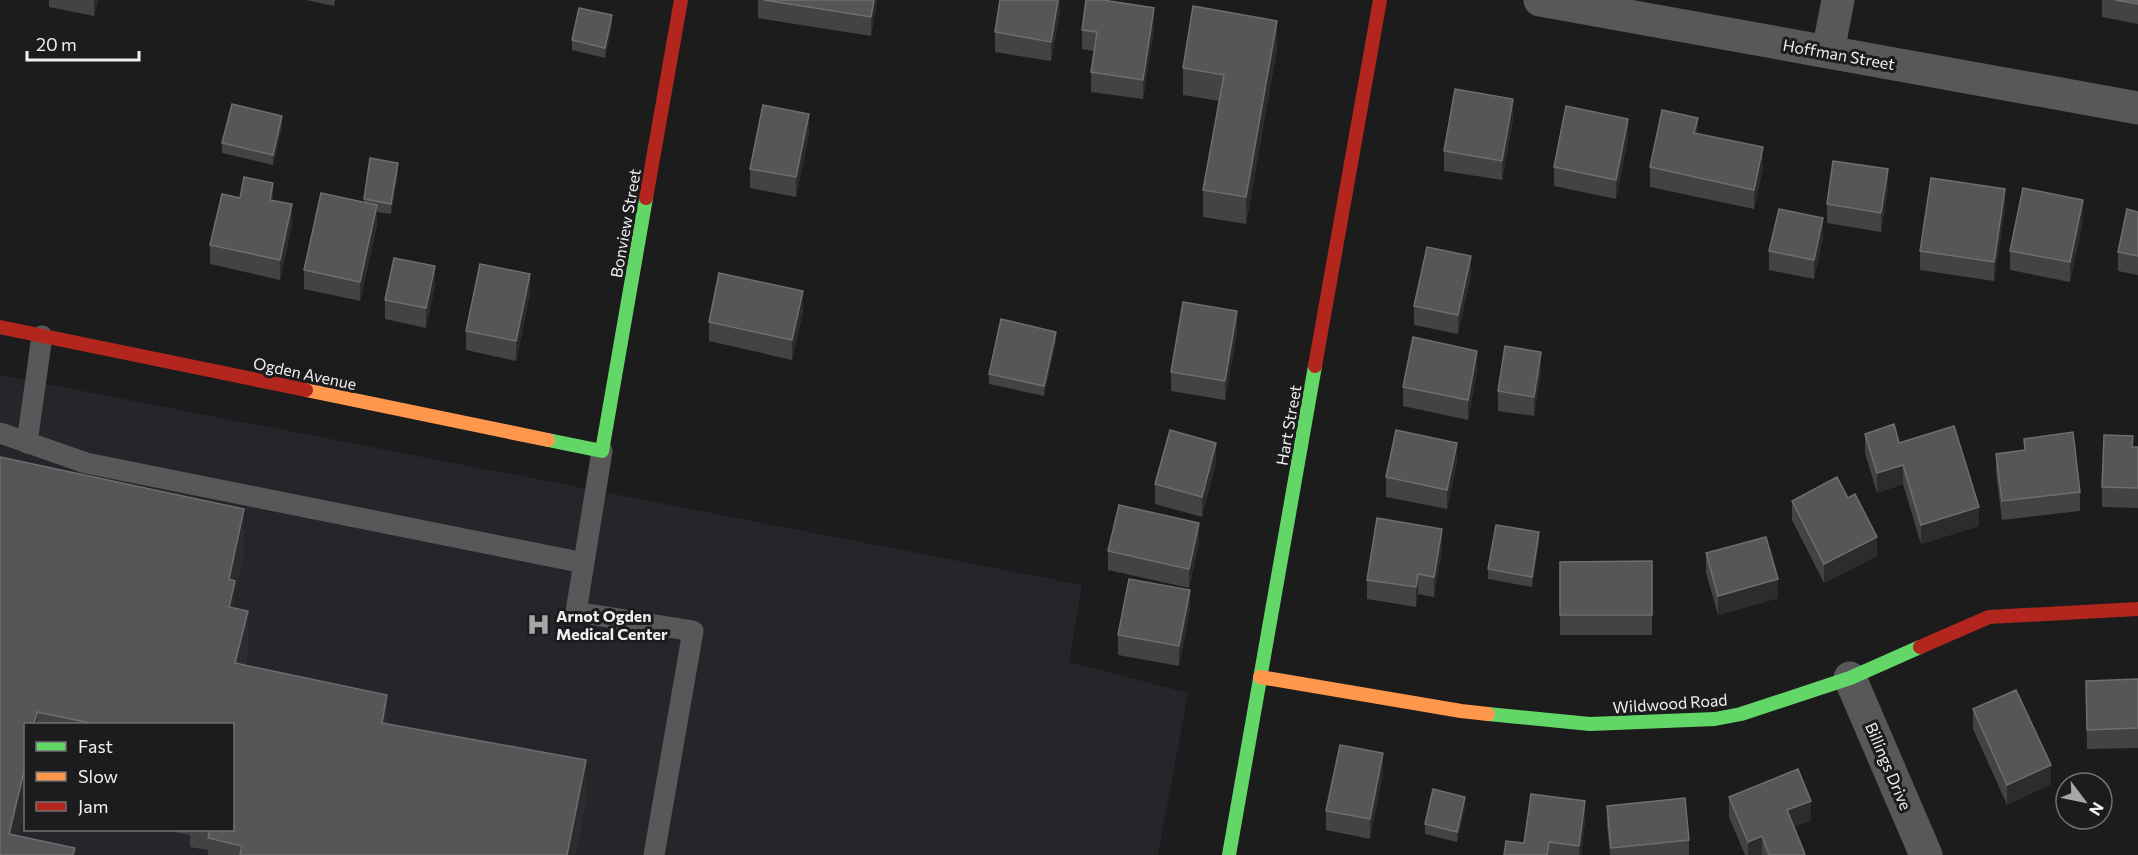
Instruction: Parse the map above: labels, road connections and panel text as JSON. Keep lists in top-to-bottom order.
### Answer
{
  "streets": {
    "street": [
      "Hoffman Street",
      "Bonview Street",
      "Ogden Avenue",
      "Hart Street",
      "Wildwood Road",
      "Billings Drive"
    ]
  },
  "crossings": [
    ["Bonview Street", "Ogden Avenue"],
    ["Hart Street", "Wildwood Road"],
    ["Wildwood Road", "Billings Drive"]
  ],
  "places": {
    "hospital": ["Arnot Ogden Medical Center"]
  },
  "legend": ["Fast", "Slow", "Jam"],
  "scale_bar": "20 m",
  "north": "bottom right"
}
